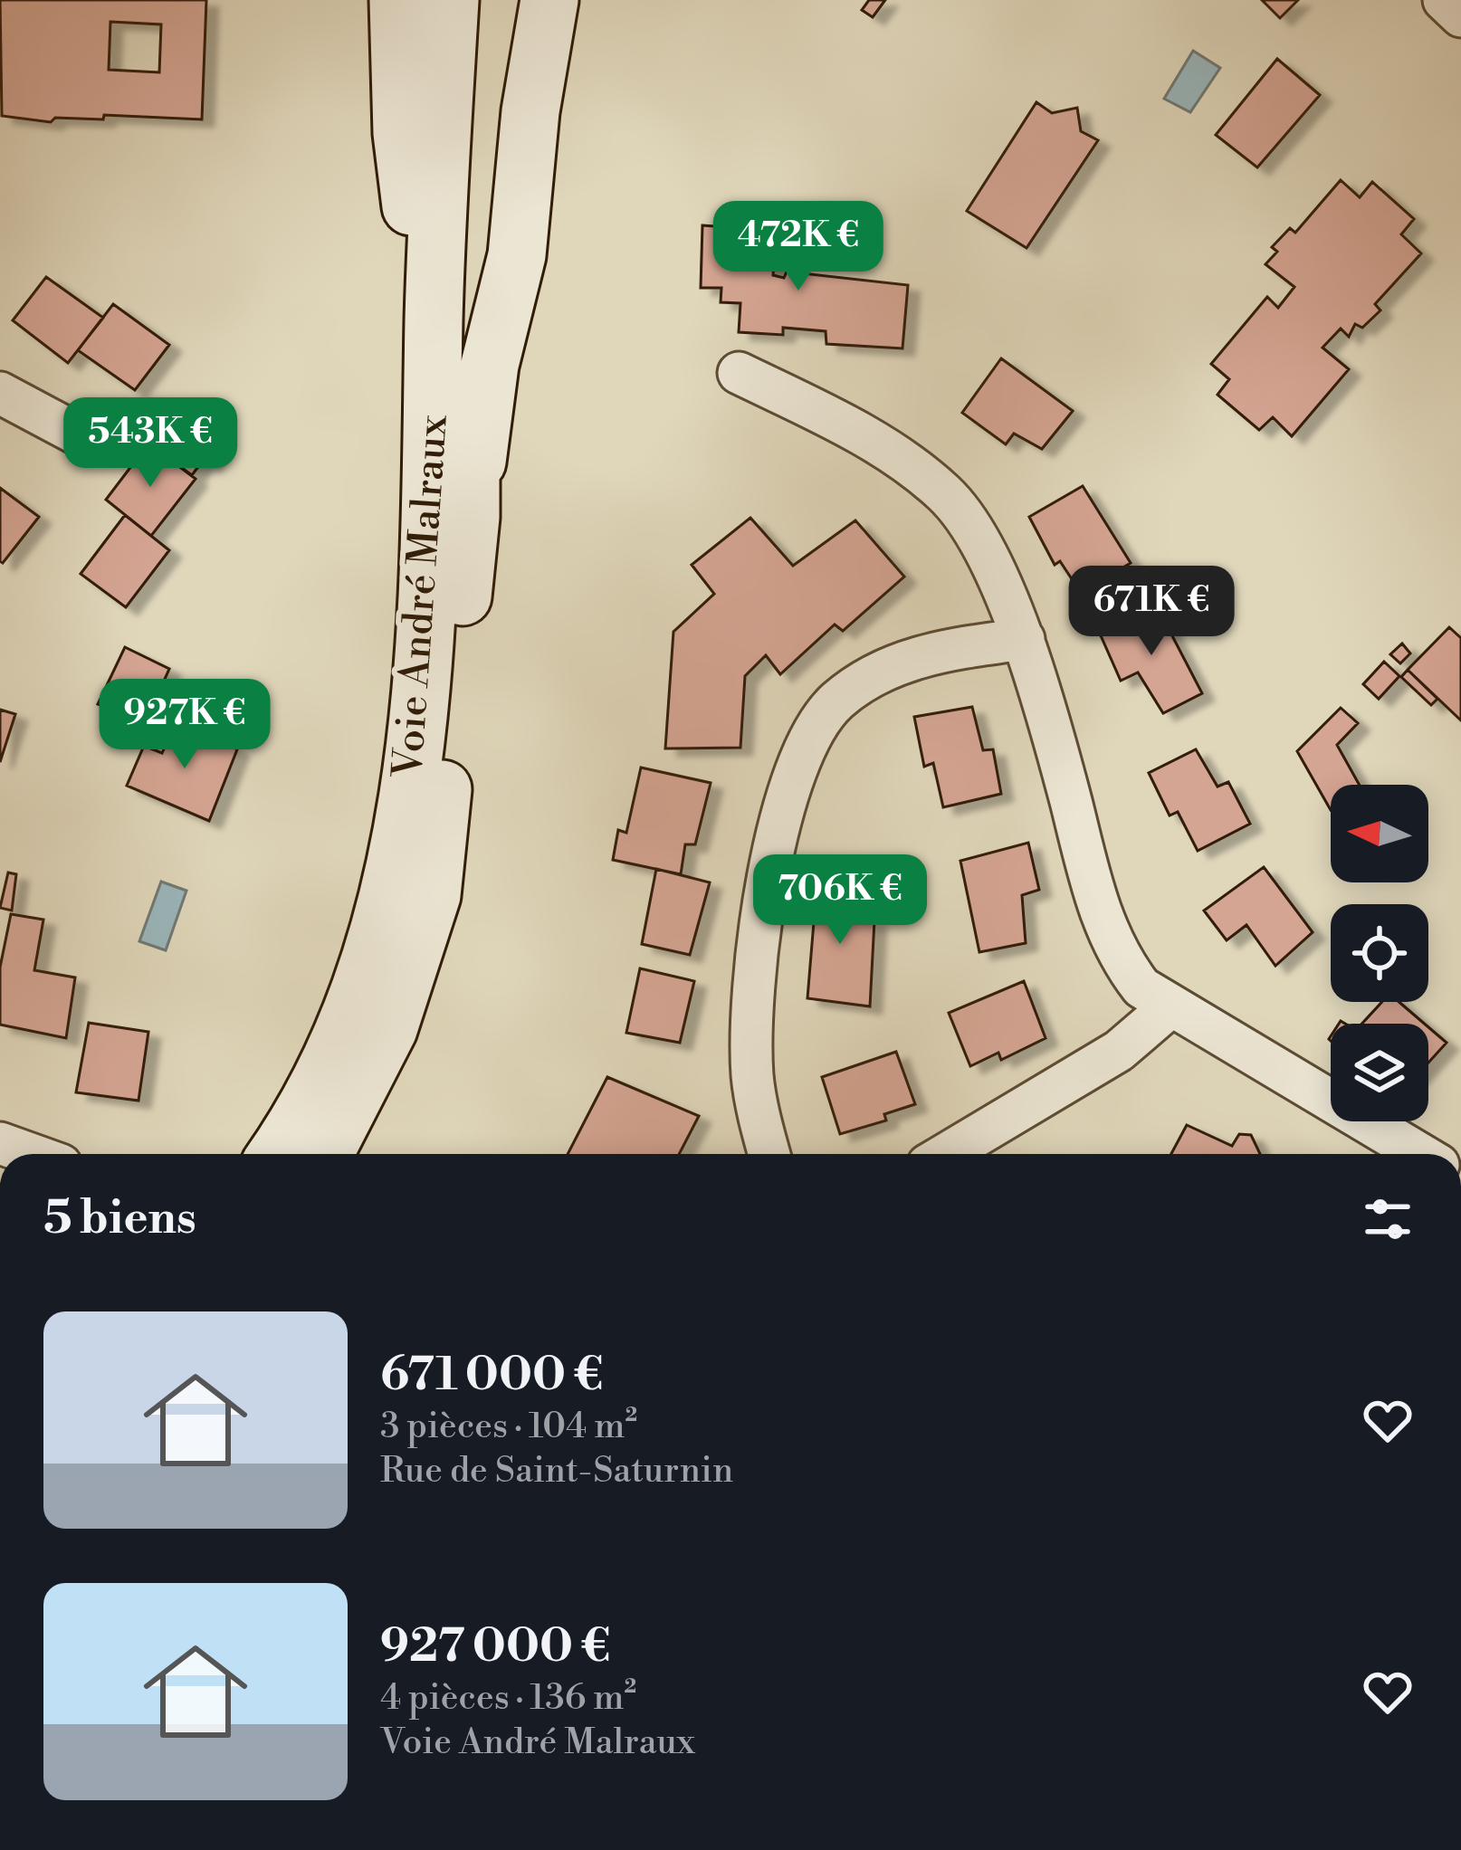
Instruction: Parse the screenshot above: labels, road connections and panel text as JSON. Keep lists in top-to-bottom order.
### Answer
{
  "streets": {
    "main road": ["Voie André Malraux"]
  },
  "north": "left",
  "page": {
    "price": [
      "472K €",
      "543K €",
      "671K €",
      "927K €",
      "706K €"
    ],
    "heading": "5 biens",
    "list": [
      {
        "name": "671 000 €",
        "note": "3 pièces · 104 m² · Rue de Saint-Saturnin"
      },
      {
        "name": "927 000 €",
        "note": "4 pièces · 136 m² · Voie André Malraux"
      }
    ]
  }
}
